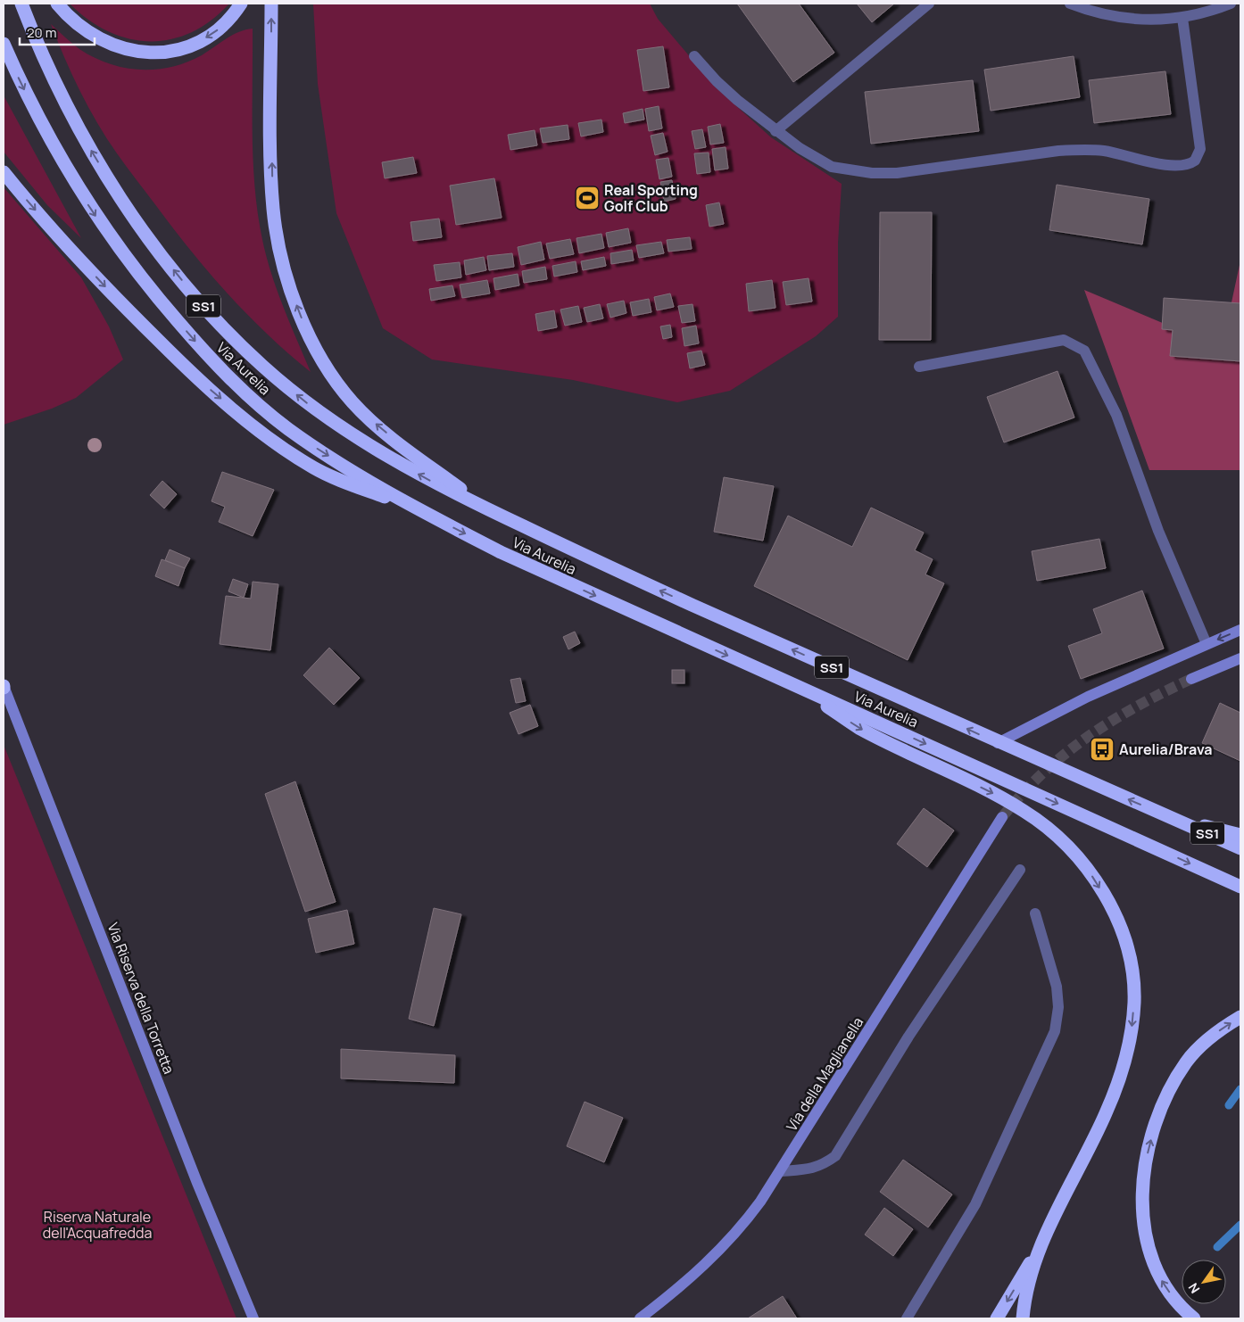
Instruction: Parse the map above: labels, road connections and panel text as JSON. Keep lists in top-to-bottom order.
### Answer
{
  "streets": {
    "highway": ["SS1", "Via Aurelia"],
    "street": ["Via Riserva della Torretta", "Via della Maglianella"]
  },
  "parks": ["Riserva Naturale dell'Acquafredda"],
  "places": {
    "sports": ["Real Sporting Golf Club"],
    "bus stop": ["Aurelia/Brava"]
  },
  "scale_bar": "20 m",
  "north": "bottom left"
}
